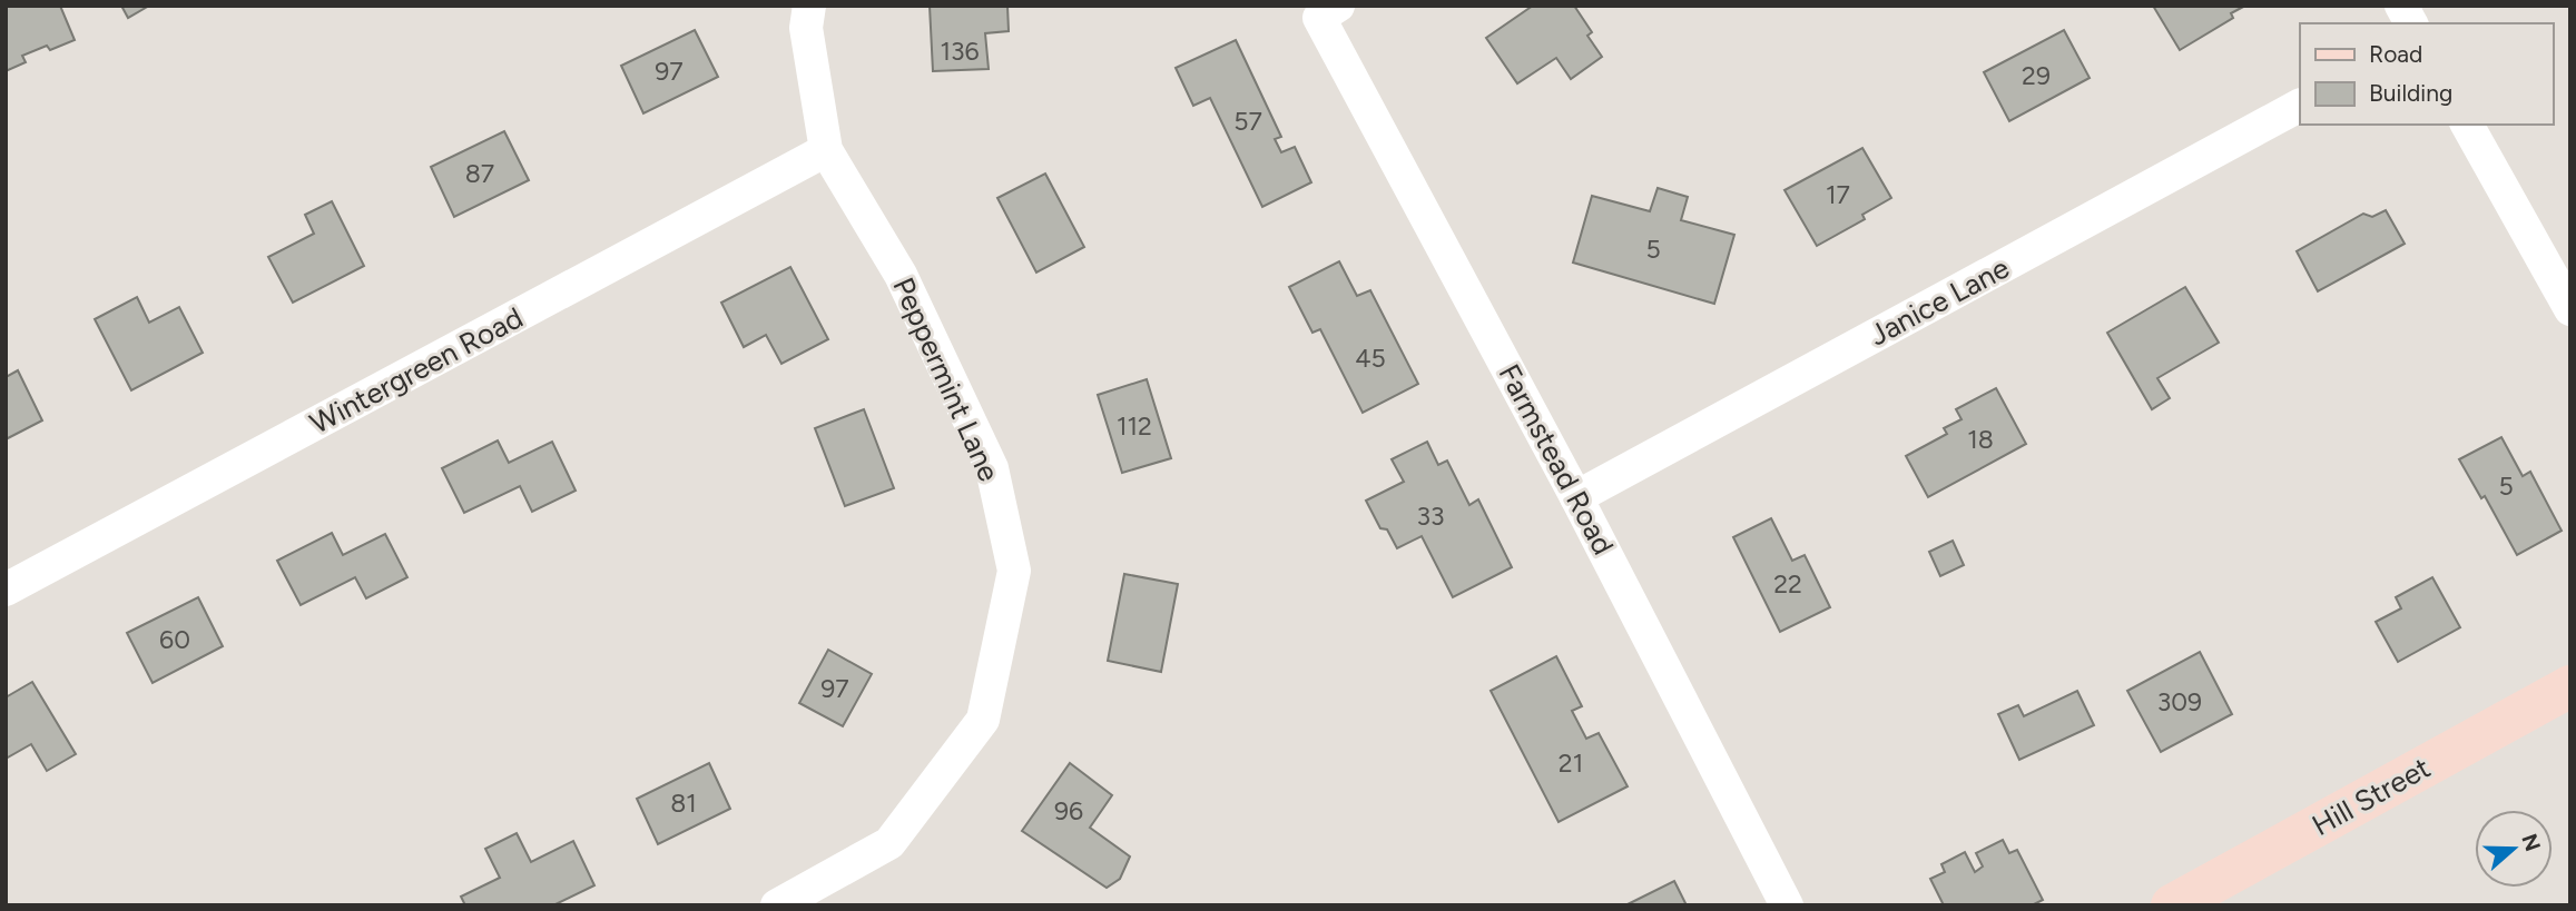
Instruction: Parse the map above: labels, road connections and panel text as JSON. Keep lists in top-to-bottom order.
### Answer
{
  "streets": {
    "street": [
      "Janice Lane",
      "Wintergreen Road",
      "Peppermint Lane",
      "Farmstead Road",
      "Hill Street"
    ]
  },
  "crossings": [
    ["Janice Lane", "Farmstead Road"],
    ["Wintergreen Road", "Peppermint Lane"]
  ],
  "house_numbers": [
    "136",
    "97",
    "29",
    "57",
    "87",
    "17",
    "5",
    "45",
    "112",
    "18",
    "5",
    "33",
    "22",
    "60",
    "97",
    "309",
    "21",
    "81",
    "96"
  ],
  "legend": ["Road", "Building"],
  "north": "right"
}
